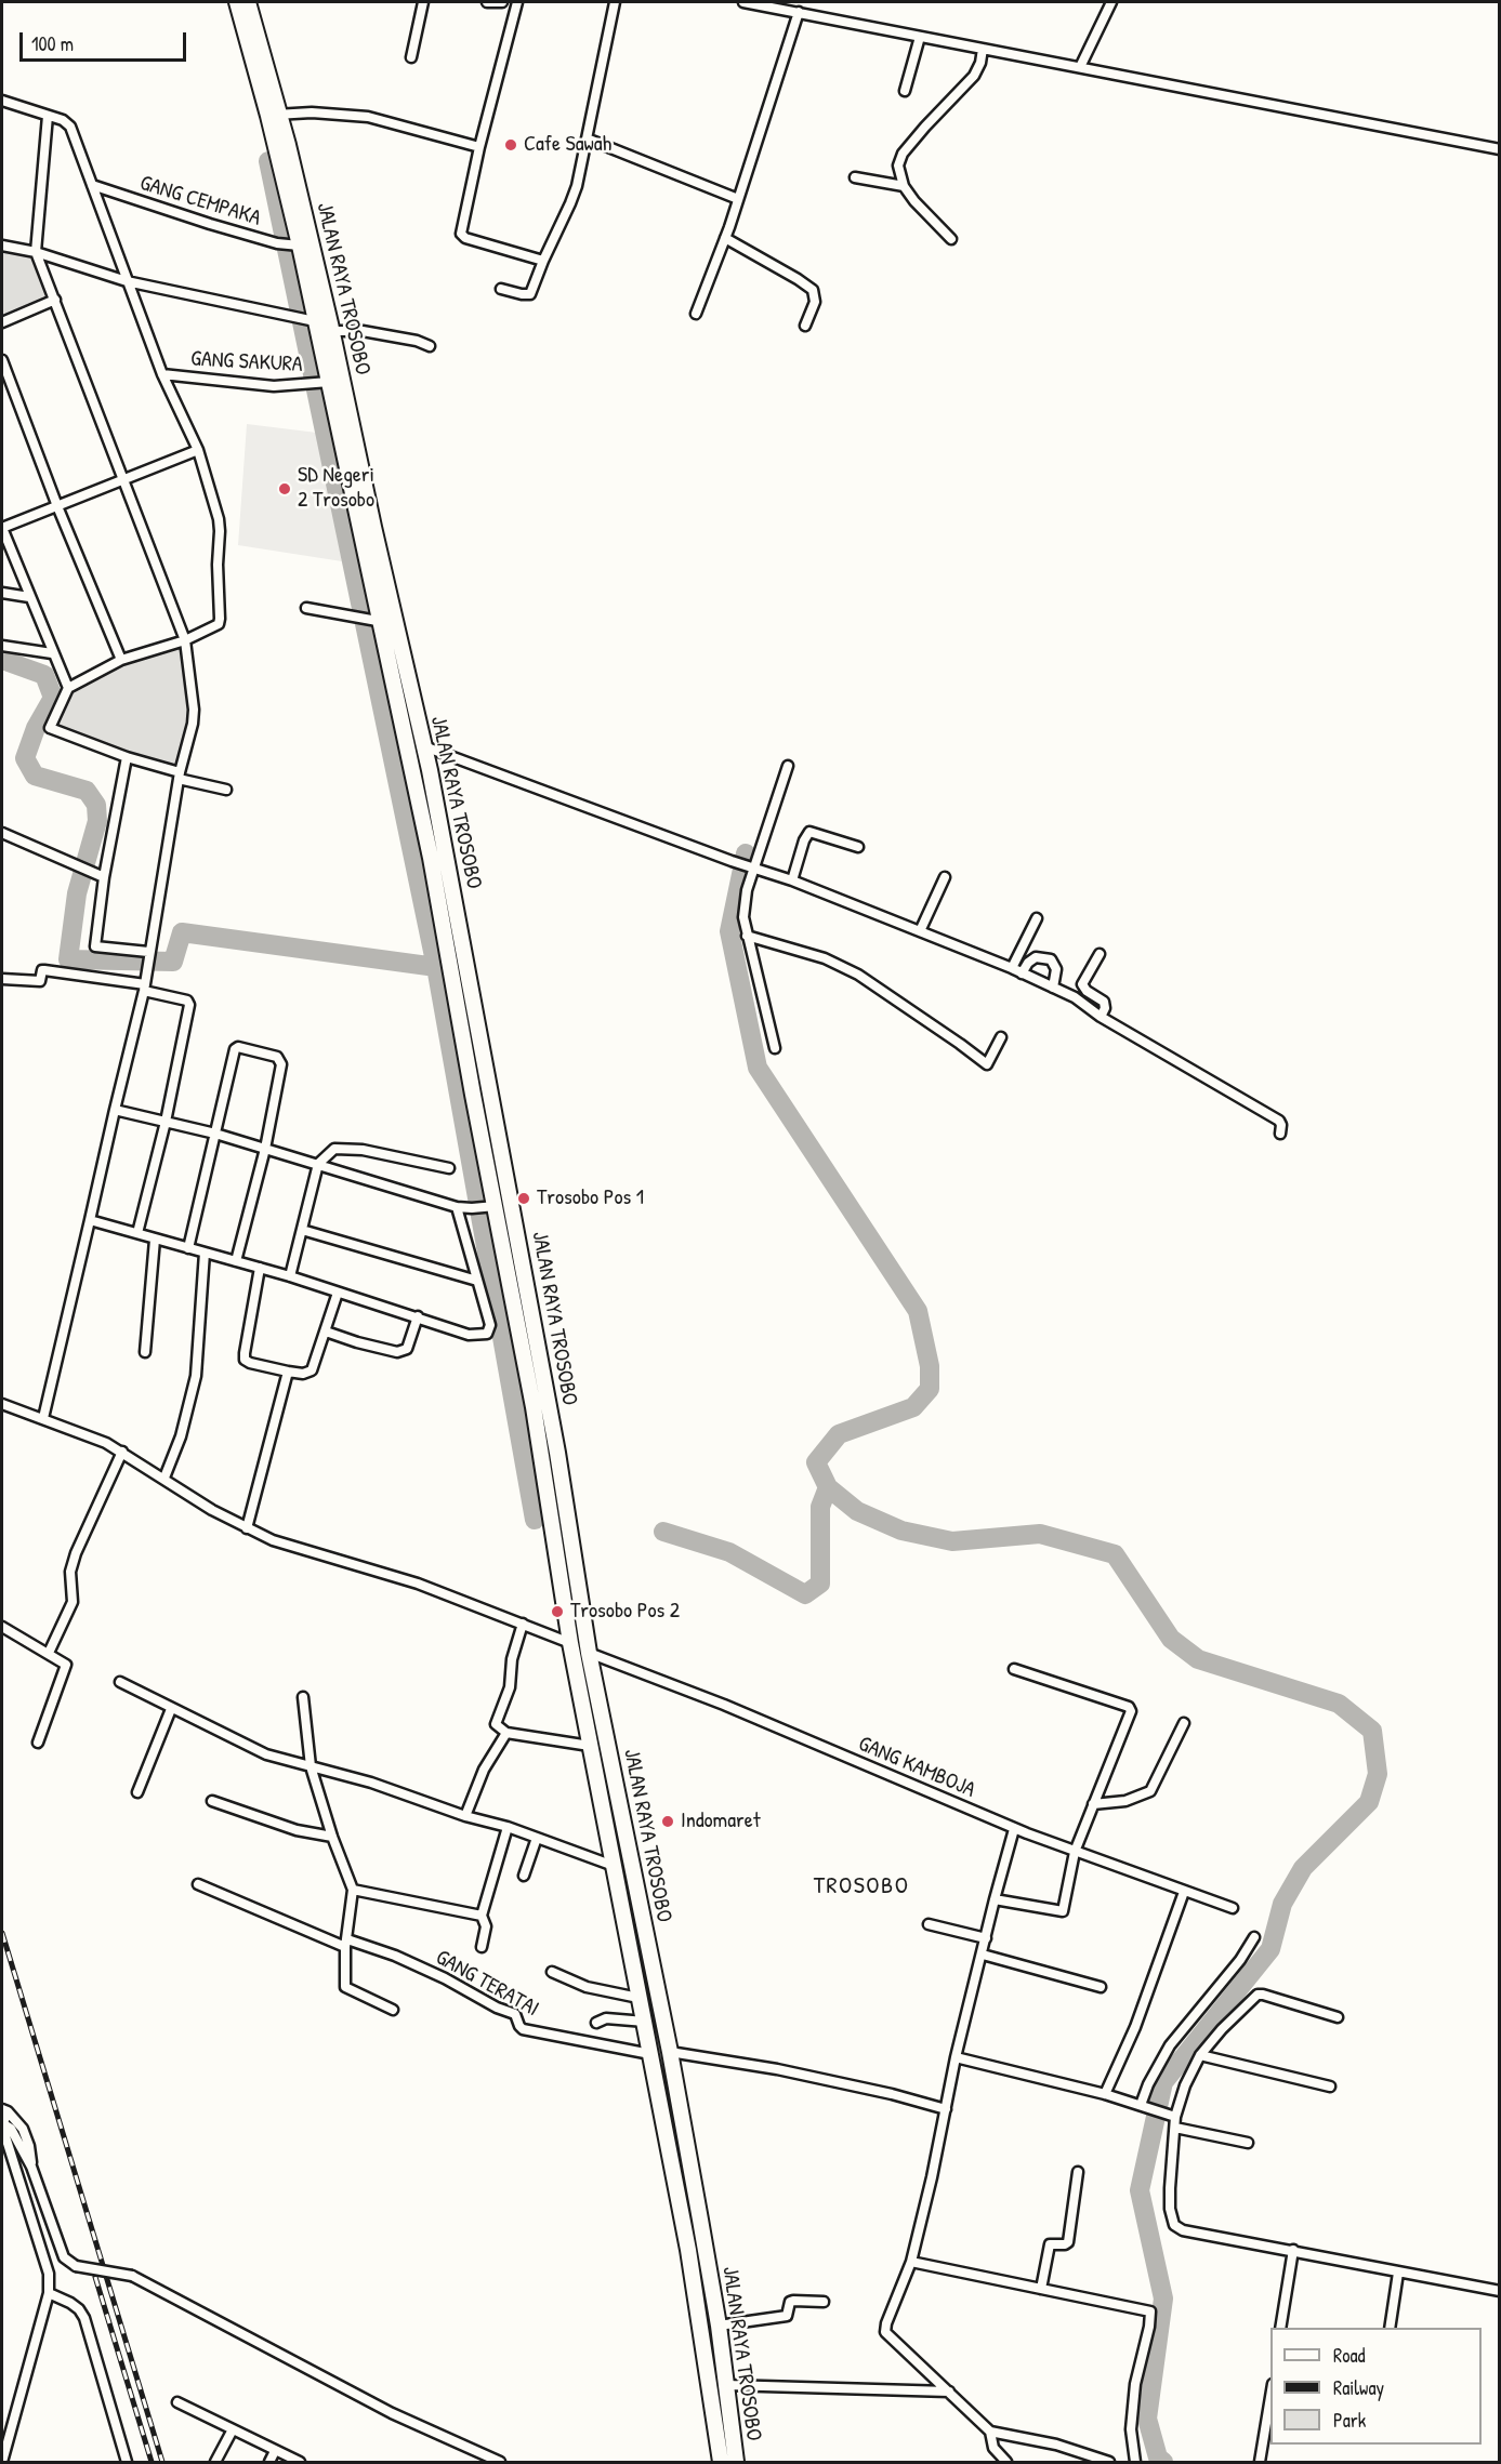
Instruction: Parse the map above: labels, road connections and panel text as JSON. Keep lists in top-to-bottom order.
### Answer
{
  "streets": {
    "highway": ["JALAN RAYA TROSOBO"],
    "street": [
      "GANG CEMPAKA",
      "GANG SAKURA",
      "GANG KAMBOJA",
      "GANG TERATAI"
    ]
  },
  "crossings": [
    ["GANG CEMPAKA", "JALAN RAYA TROSOBO"],
    ["JALAN RAYA TROSOBO", "GANG SAKURA"],
    ["JALAN RAYA TROSOBO", "GANG KAMBOJA"],
    ["JALAN RAYA TROSOBO", "GANG TERATAI"]
  ],
  "districts": ["TROSOBO"],
  "places": [
    "Cafe Sawah",
    "SD Negeri 2 Trosobo",
    "Trosobo Pos 1",
    "Trosobo Pos 2",
    "Indomaret"
  ],
  "legend": ["Road", "Railway", "Park"],
  "scale_bar": "100 m"
}
